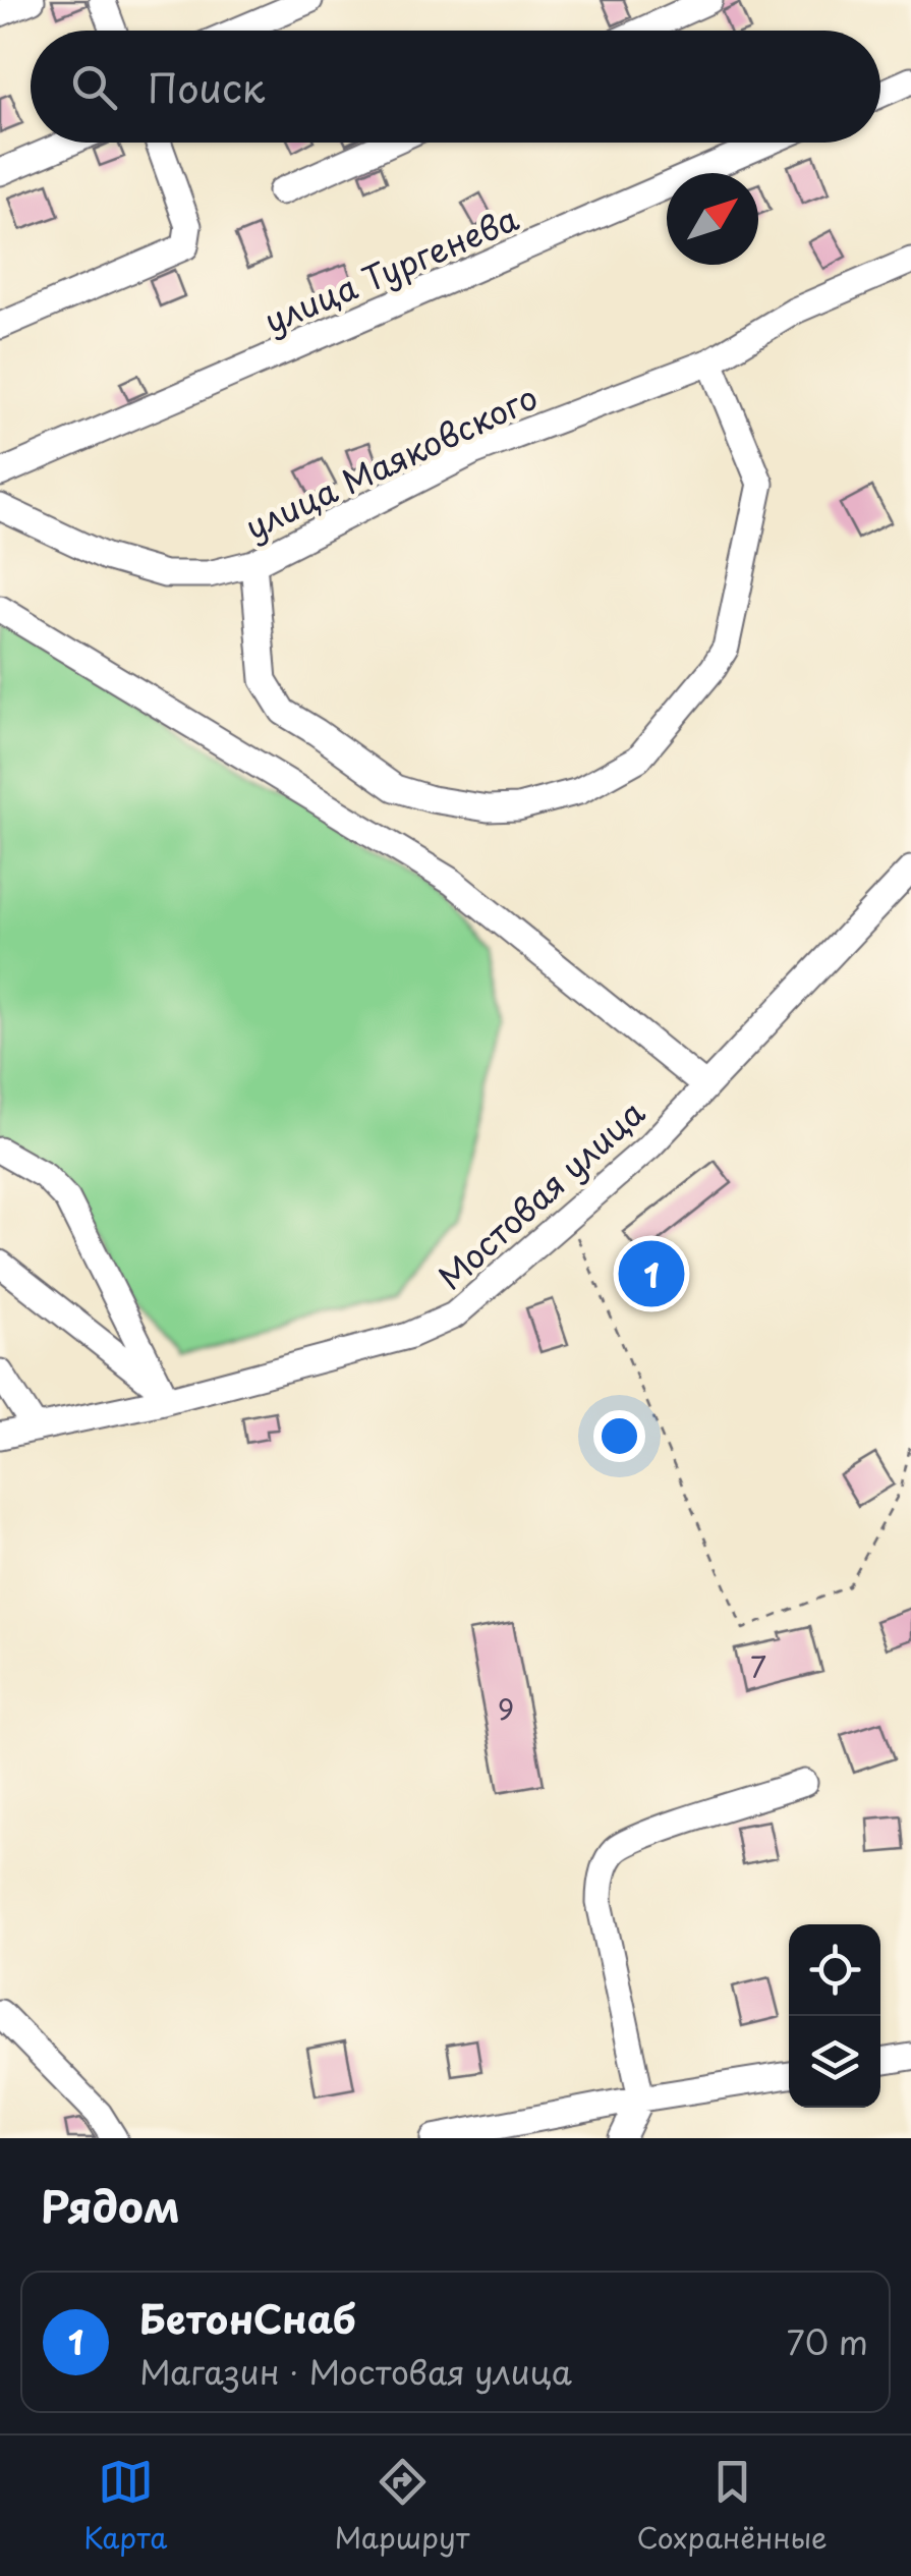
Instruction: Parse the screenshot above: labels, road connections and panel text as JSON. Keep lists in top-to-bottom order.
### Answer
{
  "streets": {
    "street": ["улица Тургенева", "улица Маяковского", "Мостовая улица"]
  },
  "house_numbers": ["7", "9"],
  "north": "top right",
  "page": {
    "search": "Поиск",
    "pins": "1",
    "heading": "Рядом",
    "list": [
      {
        "mark": "1",
        "name": "БетонСнаб",
        "note": "Магазин · Мостовая улица",
        "value": "70 m"
      }
    ],
    "nav": ["Карта", "Маршрут", "Сохранённые"]
  }
}
